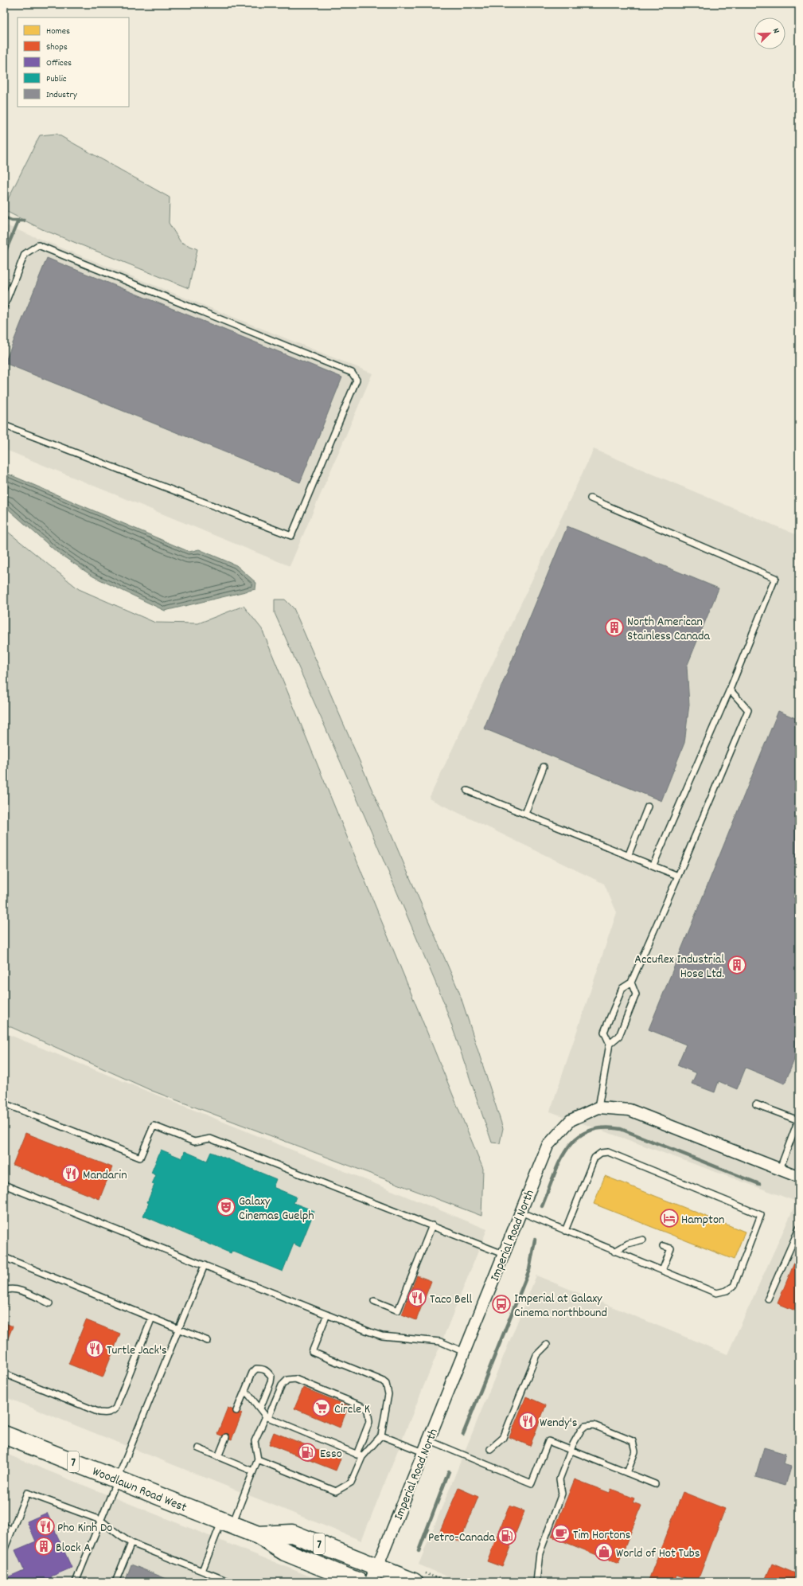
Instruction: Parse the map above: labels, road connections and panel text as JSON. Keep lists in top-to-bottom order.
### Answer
{
  "streets": {
    "main road": ["7", "Woodlawn Road West"],
    "street": ["Imperial Road North"]
  },
  "crossings": [
    ["Imperial Road North", "Woodlawn Road West"]
  ],
  "places": {
    "building": ["North American Stainless Canada", "Accuflex Industrial Hose Ltd.", "Block A"],
    "restaurant": [
      "Mandarin",
      "Taco Bell",
      "Turtle Jack's",
      "Wendy's",
      "Pho Kinh Do"
    ],
    "theatre": ["Galaxy Cinemas Guelph"],
    "hotel": ["Hampton"],
    "bus stop": ["Imperial at Galaxy Cinema northbound"],
    "supermarket": ["Circle K"],
    "fuel station": ["Esso", "Petro-Canada"],
    "cafe": ["Tim Hortons"],
    "shop": ["World of Hot Tubs"]
  },
  "legend": [
    "Homes",
    "Shops",
    "Offices",
    "Public",
    "Industry"
  ],
  "north": "top right"
}
